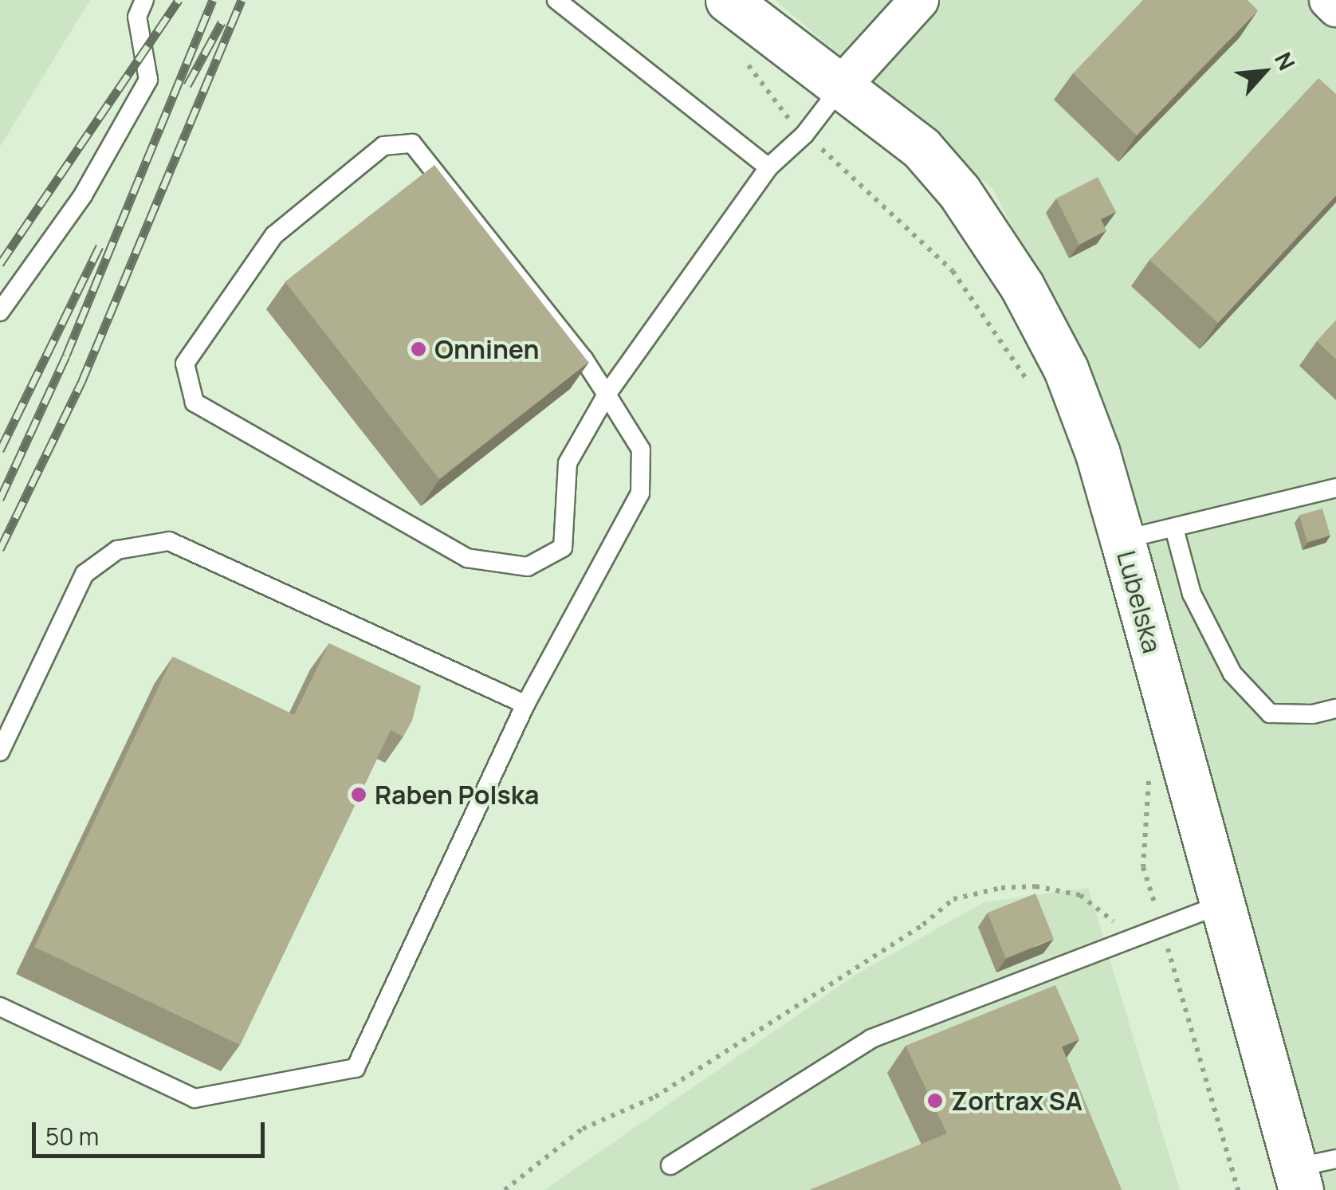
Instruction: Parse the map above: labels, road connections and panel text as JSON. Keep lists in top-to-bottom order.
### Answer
{
  "streets": {
    "street": ["Lubelska"]
  },
  "places": ["Onninen", "Raben Polska", "Zortrax SA"],
  "scale_bar": "50 m",
  "north": "top right"
}
